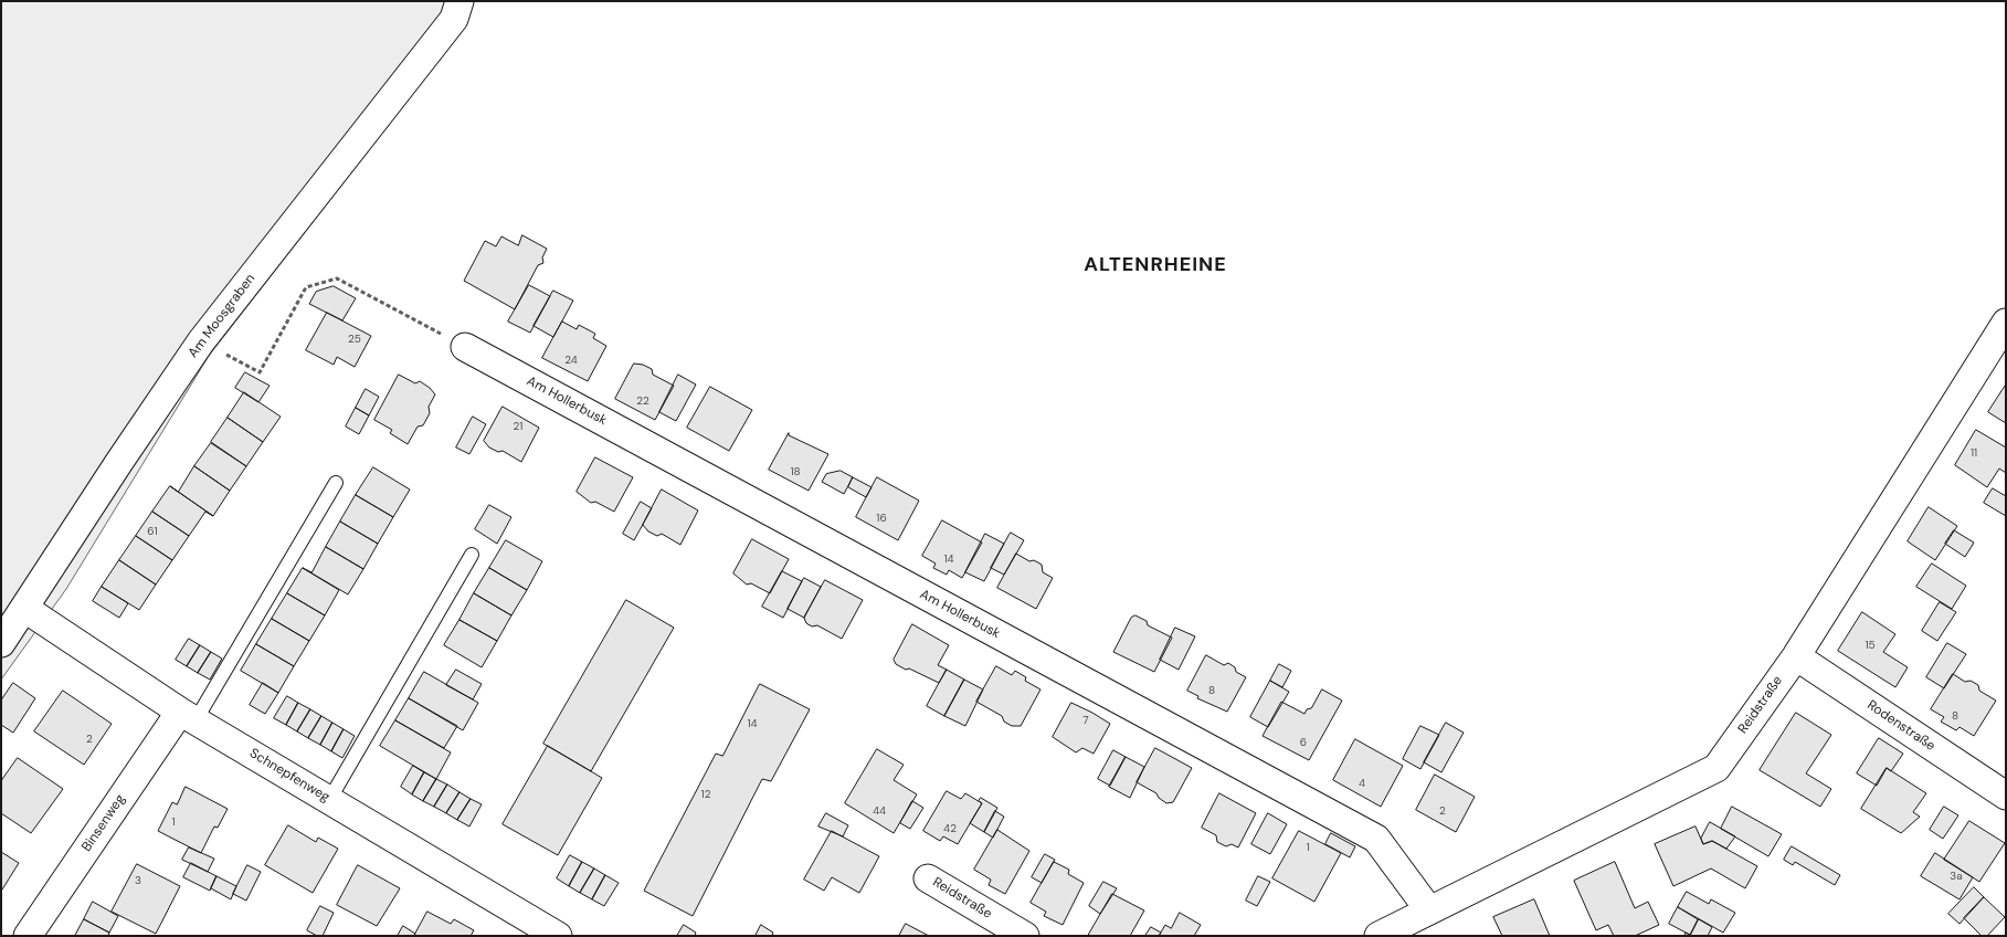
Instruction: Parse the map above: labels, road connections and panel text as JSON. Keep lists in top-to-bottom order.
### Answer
{
  "streets": {
    "street": [
      "Am Moosgraben",
      "Am Hollerbusk",
      "Reidstraße",
      "Rodenstraße",
      "Schnepfenweg",
      "Binsenweg"
    ]
  },
  "crossings": [
    ["Am Moosgraben", "Schnepfenweg"],
    ["Am Hollerbusk", "Reidstraße"],
    ["Reidstraße", "Rodenstraße"],
    ["Schnepfenweg", "Binsenweg"]
  ],
  "districts": ["ALTENRHEINE"],
  "house_numbers": [
    "25",
    "24",
    "22",
    "21",
    "11",
    "18",
    "16",
    "61",
    "14",
    "15",
    "8",
    "8",
    "7",
    "14",
    "2",
    "6",
    "4",
    "12",
    "44",
    "2",
    "1",
    "42",
    "1",
    "3a",
    "3"
  ]
}
